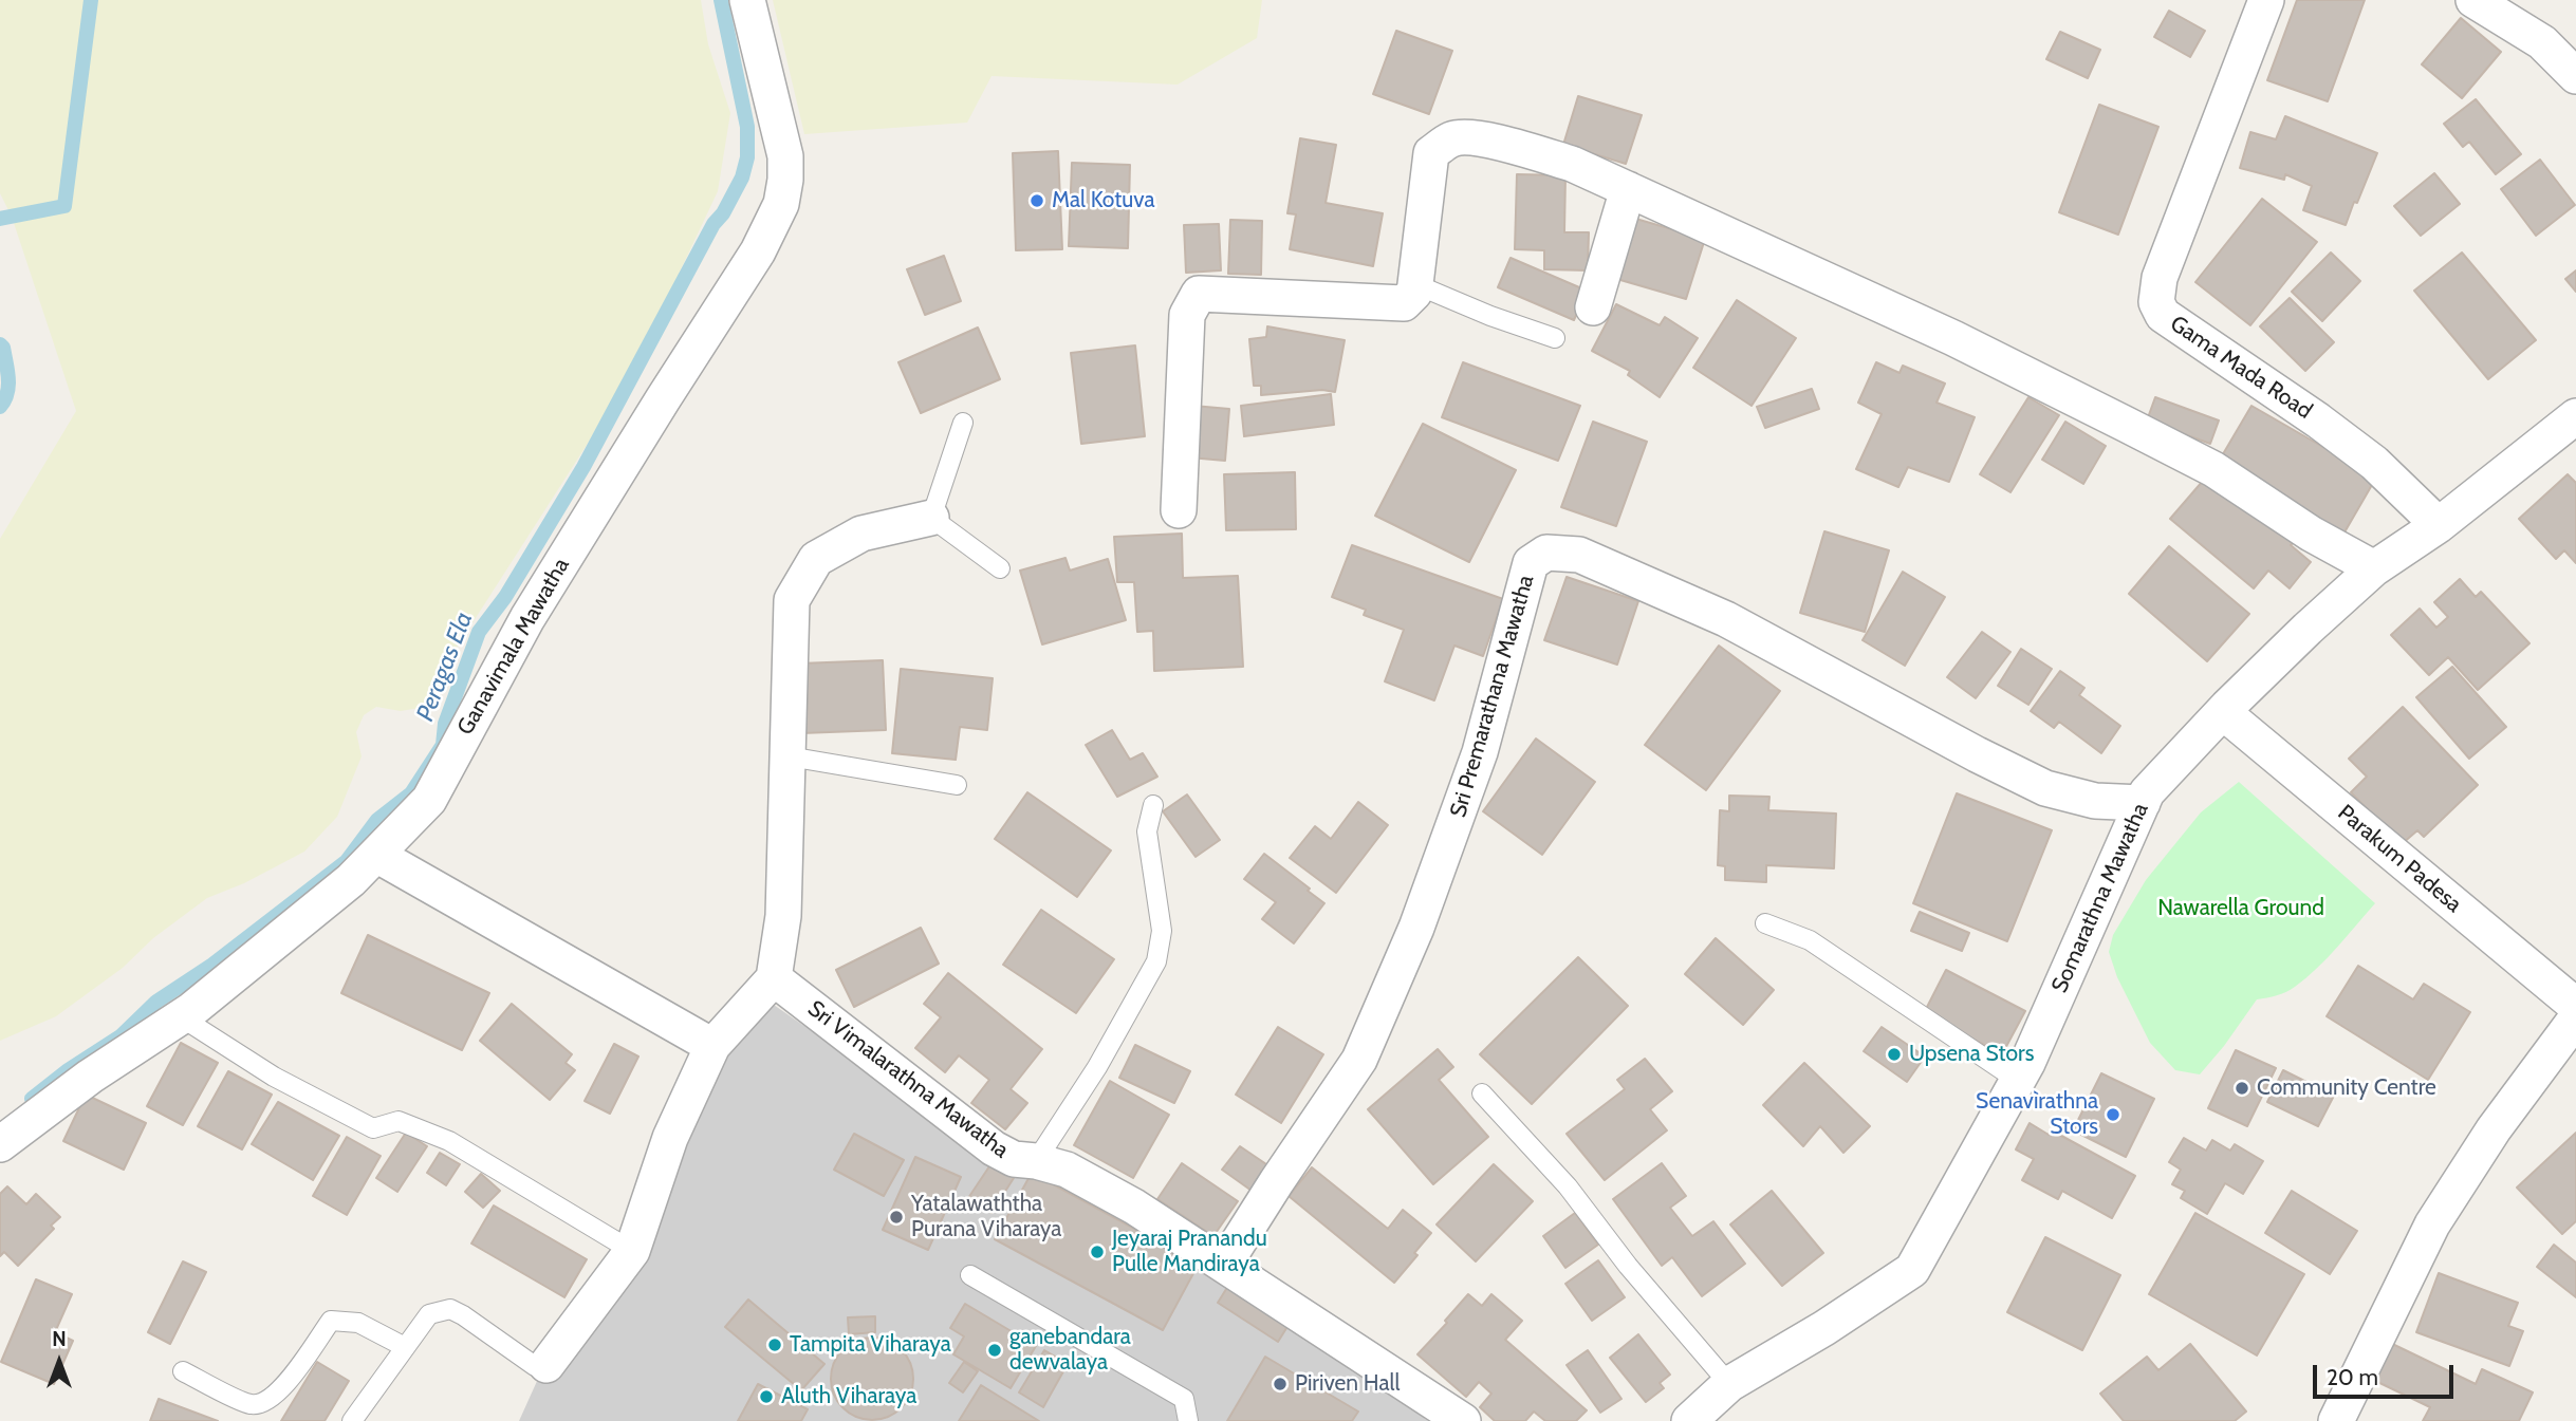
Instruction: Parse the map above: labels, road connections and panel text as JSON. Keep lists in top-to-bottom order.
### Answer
{
  "streets": {
    "street": [
      "Gama Mada Road",
      "Ganavimala Mawatha",
      "Sri Premarathana Mawatha",
      "Parakum Padesa",
      "Somarathna Mawatha",
      "Sri Vimalarathna Mawatha"
    ]
  },
  "crossings": [
    ["Gama Mada Road", "Somarathna Mawatha"],
    ["Sri Premarathana Mawatha", "Somarathna Mawatha"],
    ["Sri Premarathana Mawatha", "Sri Vimalarathna Mawatha"],
    ["Parakum Padesa", "Somarathna Mawatha"]
  ],
  "water": ["Peragas Ela"],
  "parks": ["Nawarella Ground"],
  "places": [
    "Mal Kotuva",
    "Upsena Stors",
    "Community Centre",
    "Senavìrathna Stors",
    "Yatalawaththa Purana Viharaya",
    "Jeyaraj Pranandu Pulle Mandiraya",
    "Tampita Viharaya",
    "ganebandara dewvalaya",
    "Piriven Hall",
    "Aluth Viharaya"
  ],
  "scale_bar": "20 m",
  "north": "top"
}
